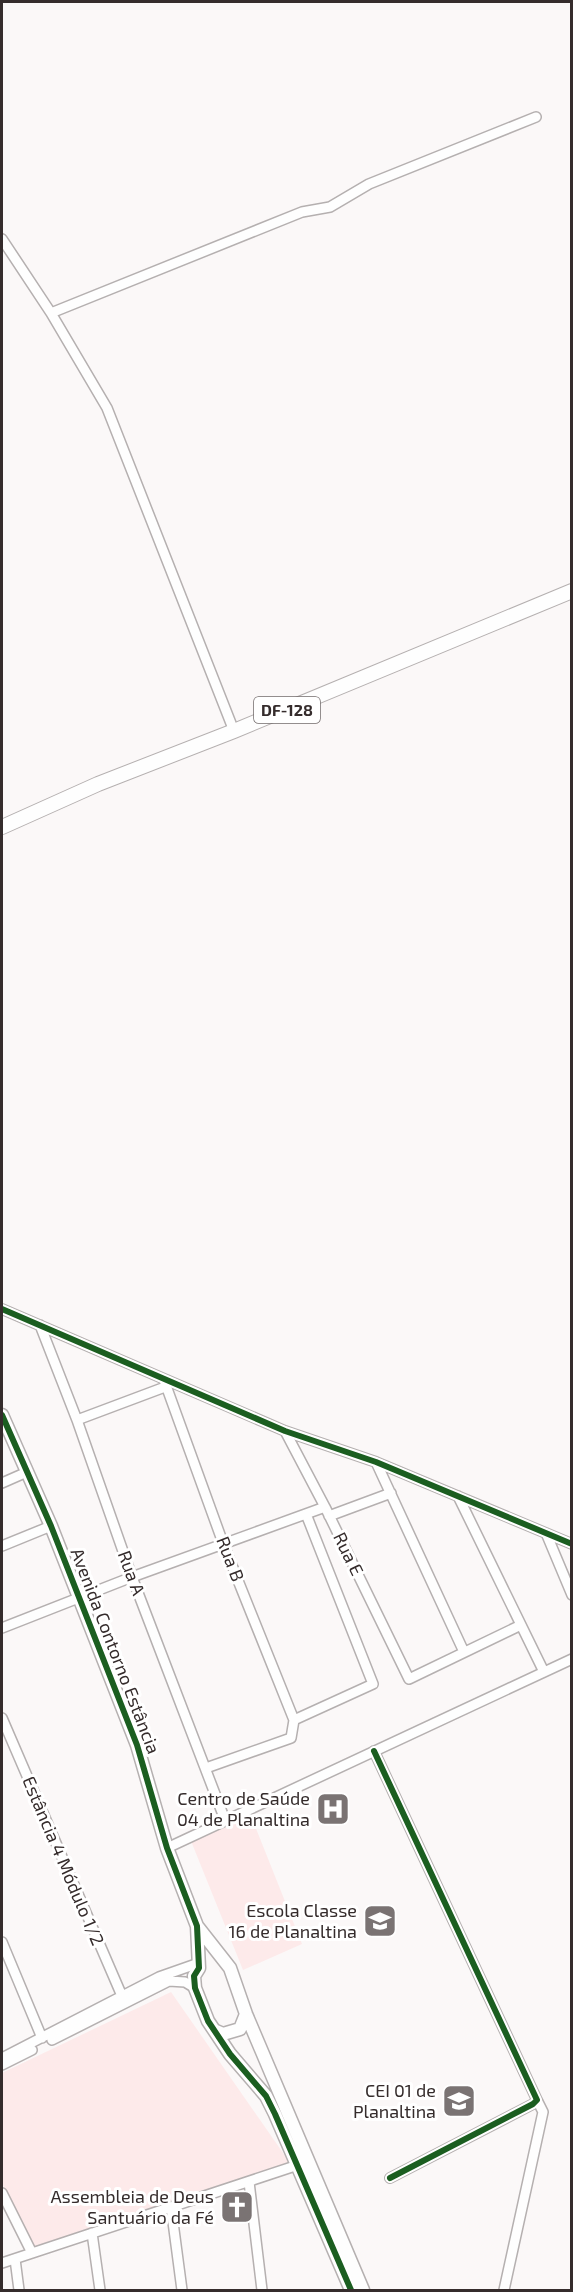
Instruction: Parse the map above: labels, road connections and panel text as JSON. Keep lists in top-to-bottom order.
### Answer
{
  "streets": {
    "main road": ["DF-128"],
    "street": [
      "Rua E",
      "Rua B",
      "Rua A",
      "Avenida Contorno Estância",
      "Estância 4 Módulo 1/2"
    ]
  },
  "places": {
    "hospital": ["Centro de Saúde 04 de Planaltina"],
    "school or university": ["Escola Classe 16 de Planaltina", "CEI 01 de Planaltina"],
    "church": ["Assembleia de Deus Santuário da Fé"]
  }
}
